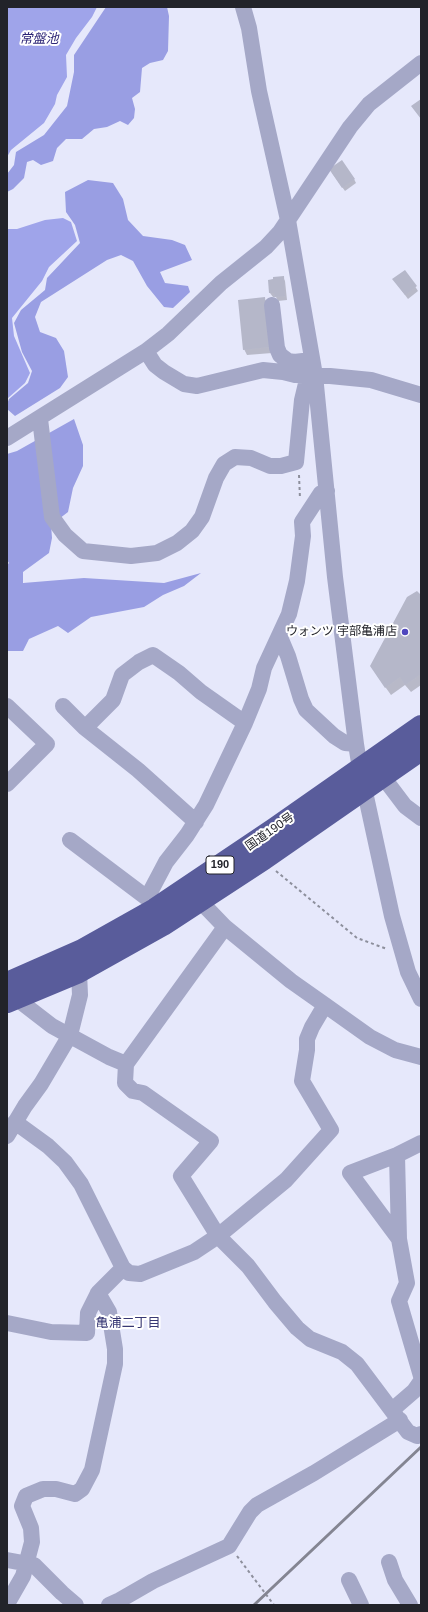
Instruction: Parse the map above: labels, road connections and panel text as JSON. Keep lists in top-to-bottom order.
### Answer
{
  "streets": {
    "highway": ["国道190号", "190"]
  },
  "districts": ["亀浦二丁目"],
  "water": ["常盤池"],
  "places": ["ウォンツ 宇部亀浦店"]
}
